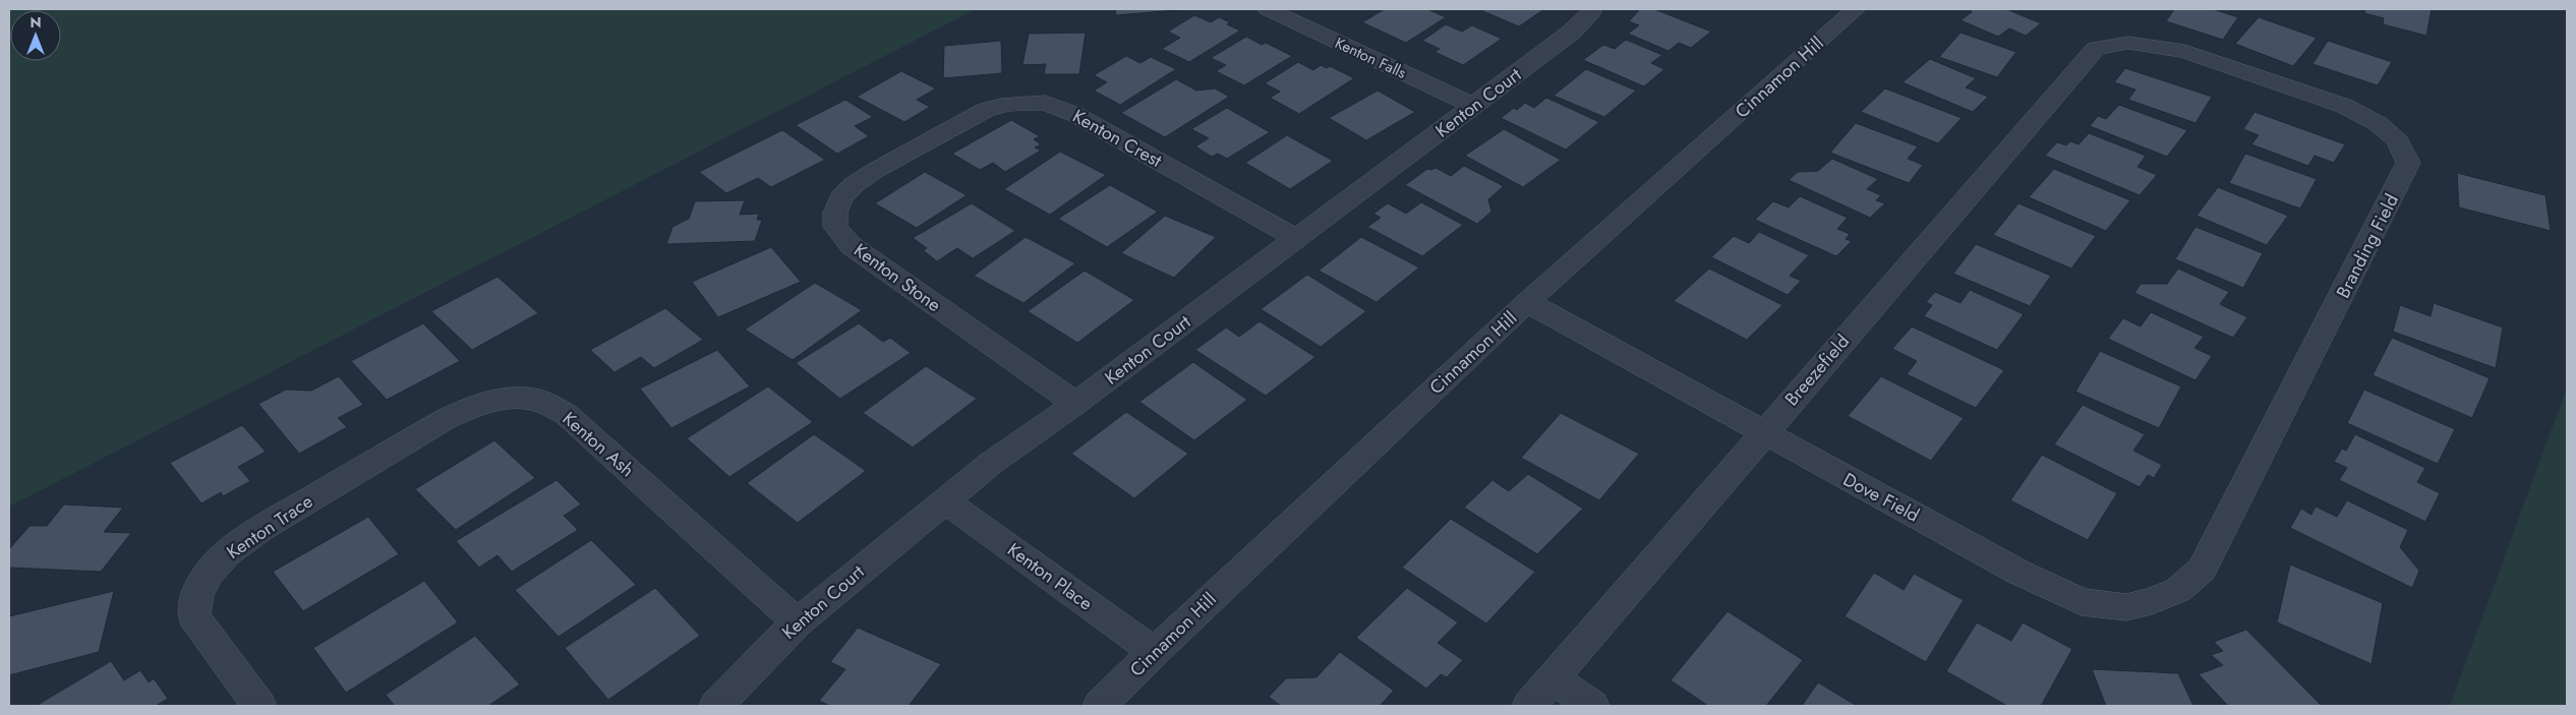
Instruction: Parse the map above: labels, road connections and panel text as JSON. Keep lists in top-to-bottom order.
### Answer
{
  "streets": {
    "street": [
      "Kenton Falls",
      "Cinnamon Hill",
      "Kenton Court",
      "Kenton Crest",
      "Branding Field",
      "Kenton Stone",
      "Breezefield",
      "Kenton Ash",
      "Dove Field",
      "Kenton Trace",
      "Kenton Place"
    ]
  },
  "crossings": [
    ["Kenton Falls", "Kenton Court"],
    ["Cinnamon Hill", "Dove Field"],
    ["Cinnamon Hill", "Kenton Place"],
    ["Kenton Court", "Kenton Crest"],
    ["Kenton Court", "Kenton Stone"],
    ["Kenton Court", "Kenton Ash"],
    ["Kenton Court", "Kenton Place"],
    ["Kenton Crest", "Kenton Stone"],
    ["Branding Field", "Breezefield"],
    ["Branding Field", "Dove Field"],
    ["Breezefield", "Dove Field"],
    ["Kenton Ash", "Kenton Trace"]
  ],
  "north": "top"
}
